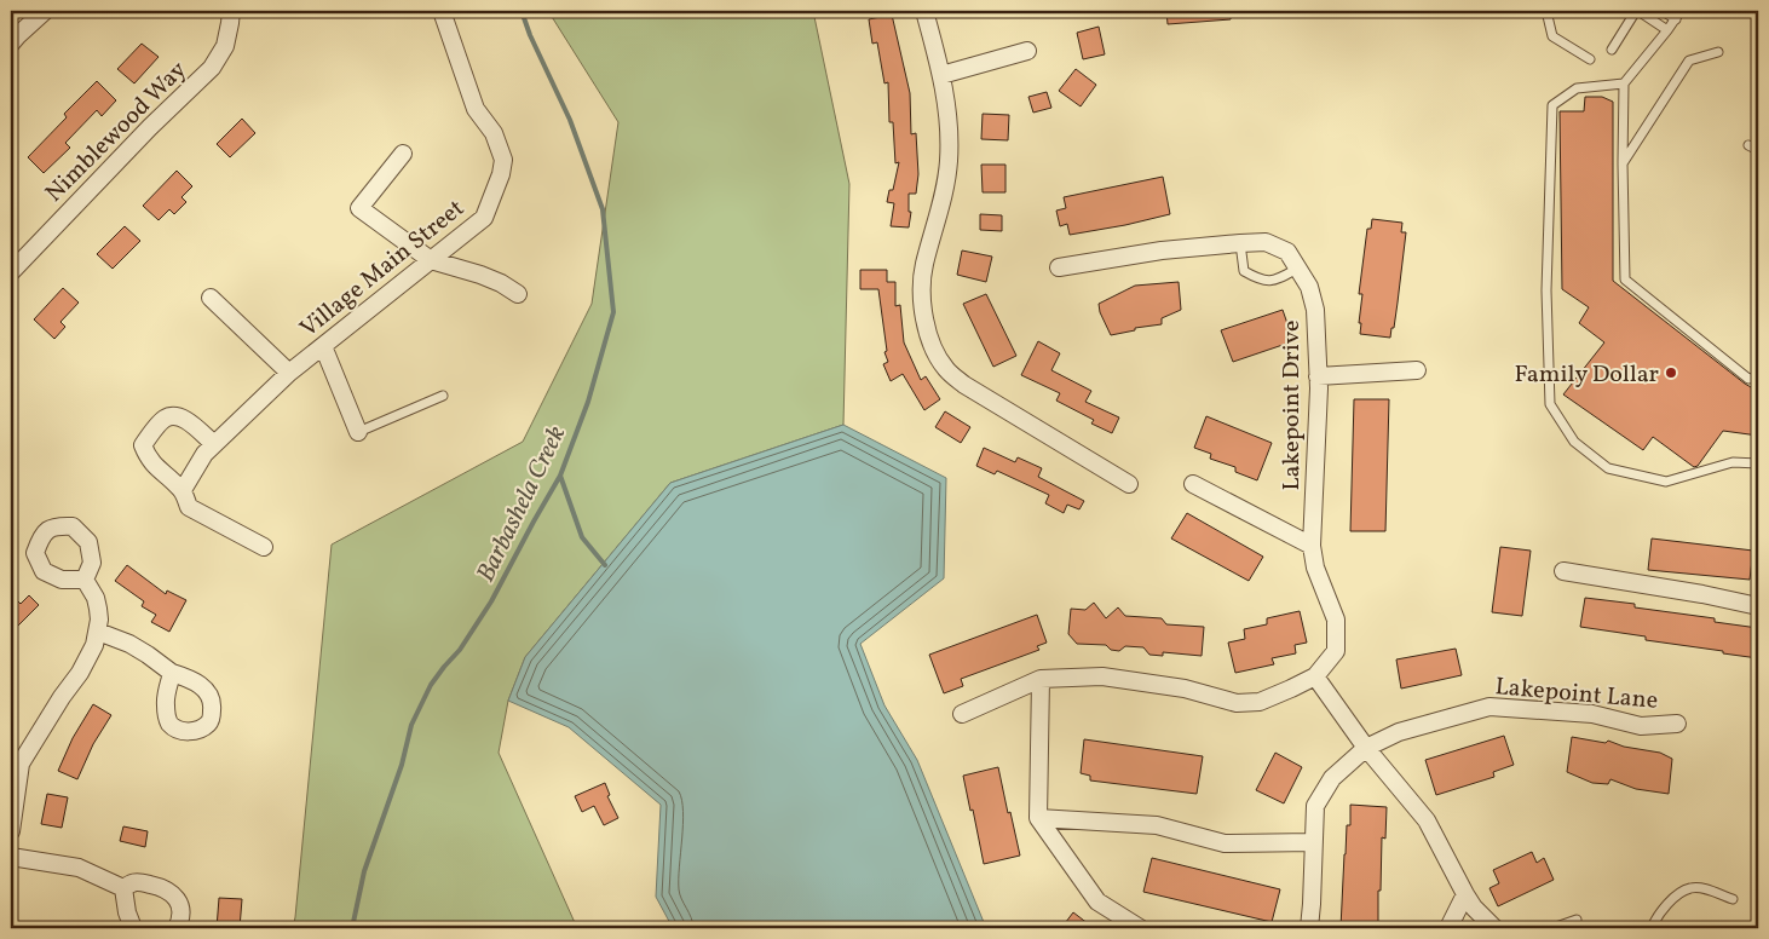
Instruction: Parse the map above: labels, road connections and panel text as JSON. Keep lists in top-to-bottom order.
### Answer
{
  "streets": {
    "street": [
      "Nimblewood Way",
      "Village Main Street",
      "Lakepoint Drive",
      "Lakepoint Lane"
    ]
  },
  "water": ["Barbashela Creek"],
  "places": ["Family Dollar"]
}
